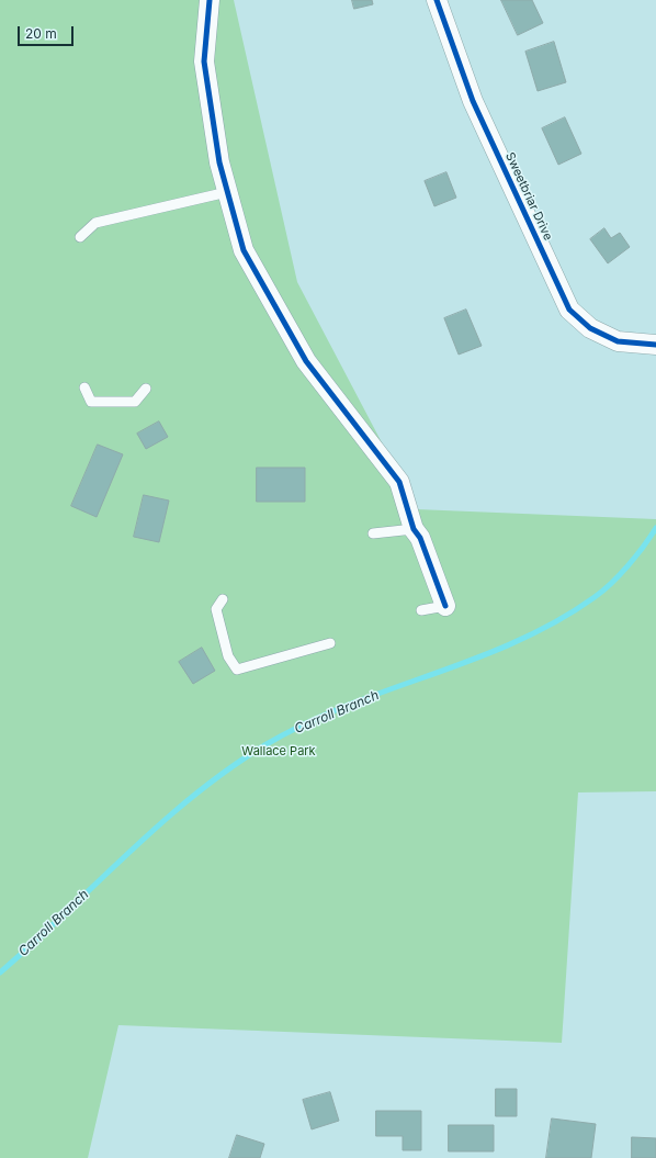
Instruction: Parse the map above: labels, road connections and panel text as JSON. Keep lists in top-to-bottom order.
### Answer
{
  "streets": {
    "street": ["Sweetbriar Drive"]
  },
  "water": ["Carroll Branch"],
  "parks": ["Wallace Park"],
  "scale_bar": "20 m"
}
